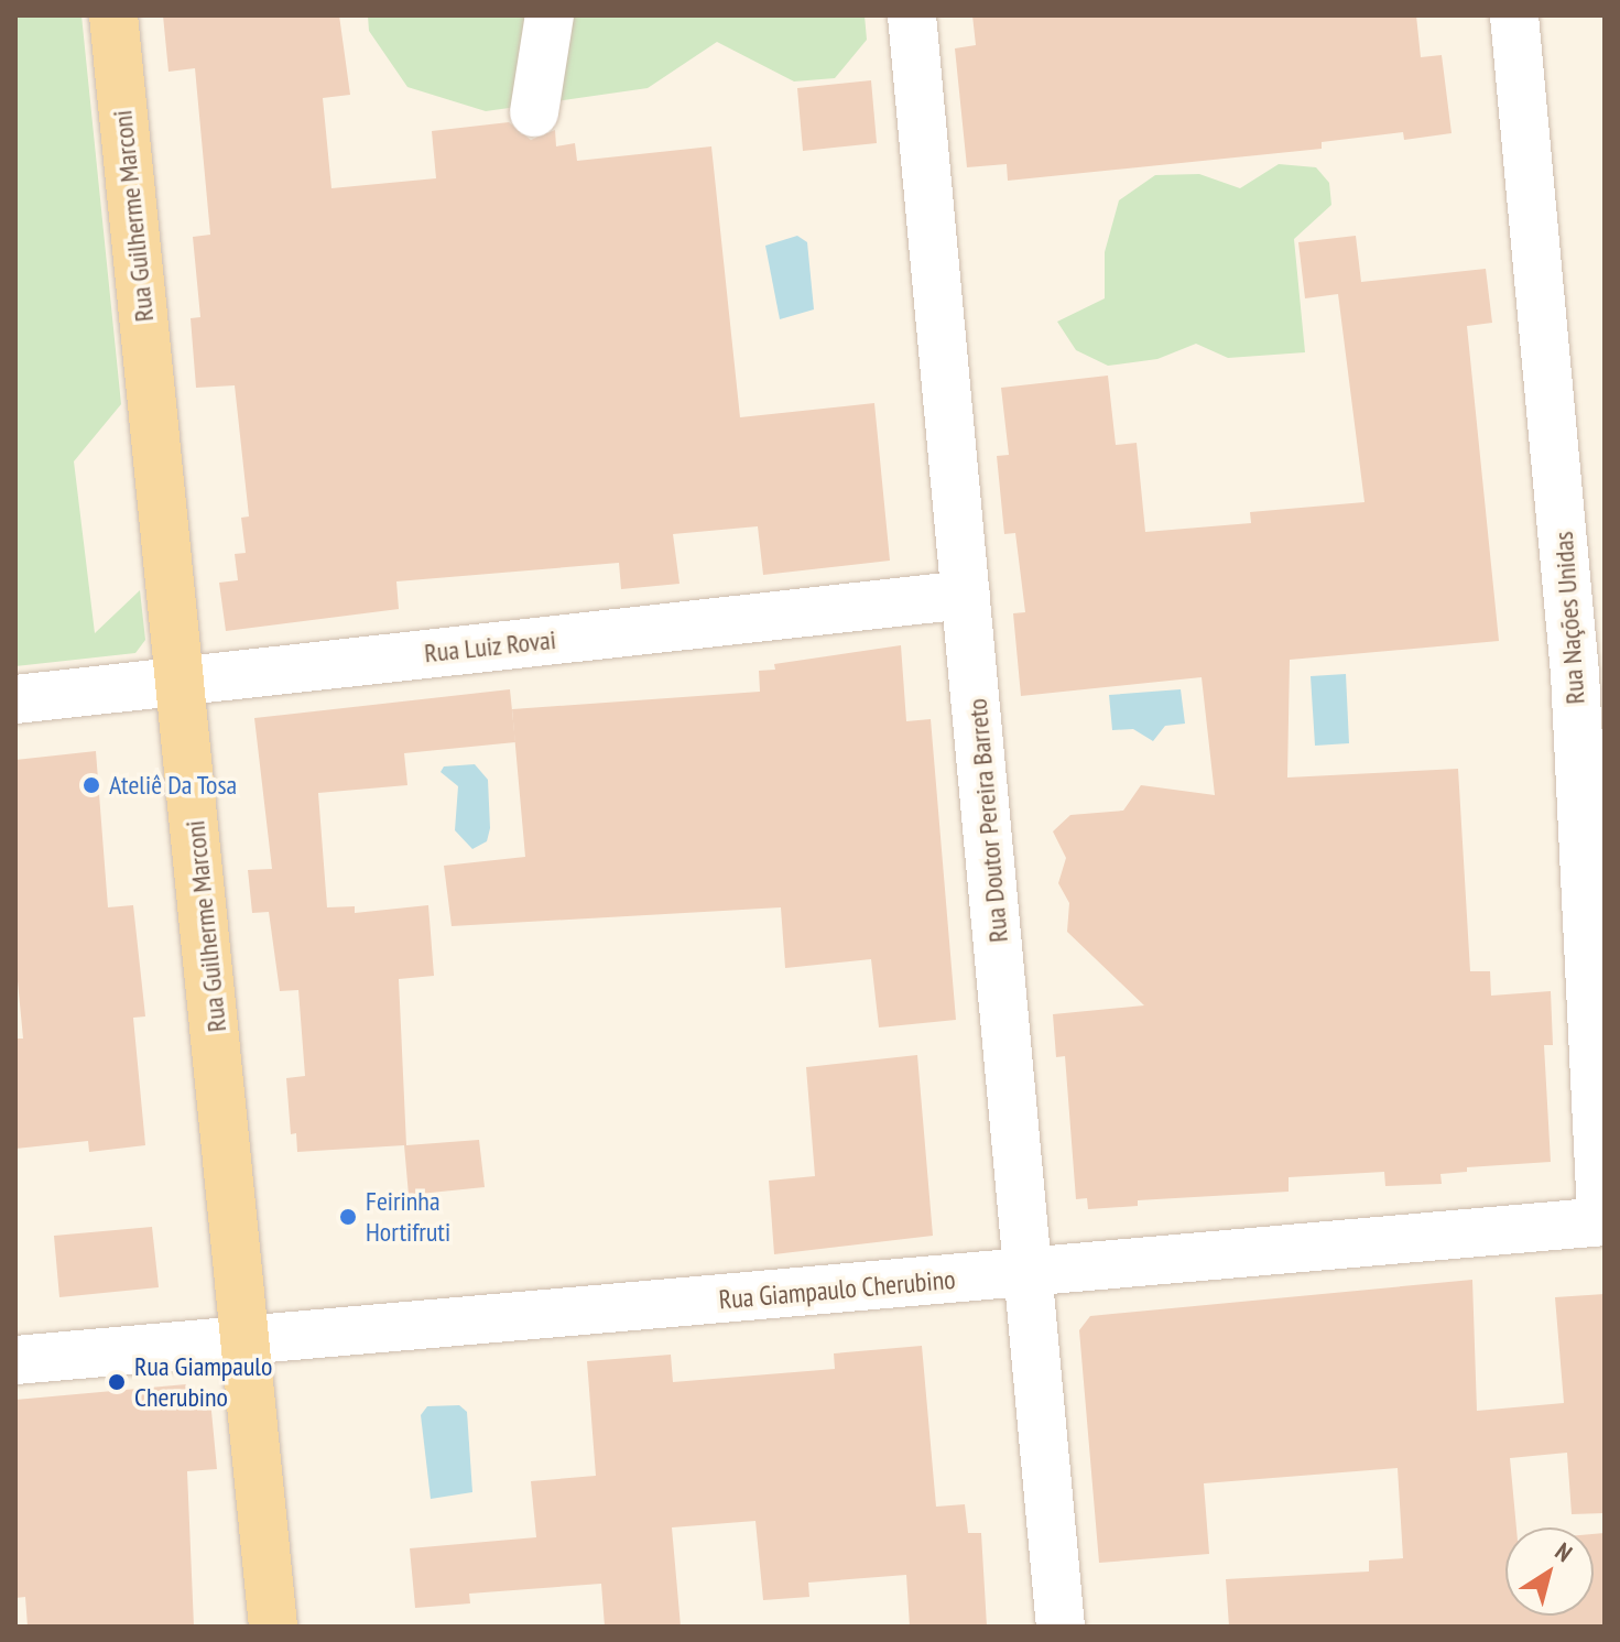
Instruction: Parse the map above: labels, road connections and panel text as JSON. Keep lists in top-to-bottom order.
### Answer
{
  "streets": {
    "main road": ["Rua Guilherme Marconi"],
    "street": [
      "Rua Nações Unidas",
      "Rua Luiz Rovai",
      "Rua Doutor Pereira Barreto",
      "Rua Giampaulo Cherubino"
    ]
  },
  "crossings": [
    ["Rua Guilherme Marconi", "Rua Luiz Rovai"],
    ["Rua Guilherme Marconi", "Rua Giampaulo Cherubino"],
    ["Rua Nações Unidas", "Rua Giampaulo Cherubino"],
    ["Rua Luiz Rovai", "Rua Doutor Pereira Barreto"],
    ["Rua Doutor Pereira Barreto", "Rua Giampaulo Cherubino"]
  ],
  "places": ["Ateliê Da Tosa", "Feirinha Hortifruti", "Rua Giampaulo Cherubino"],
  "north": "top right"
}
